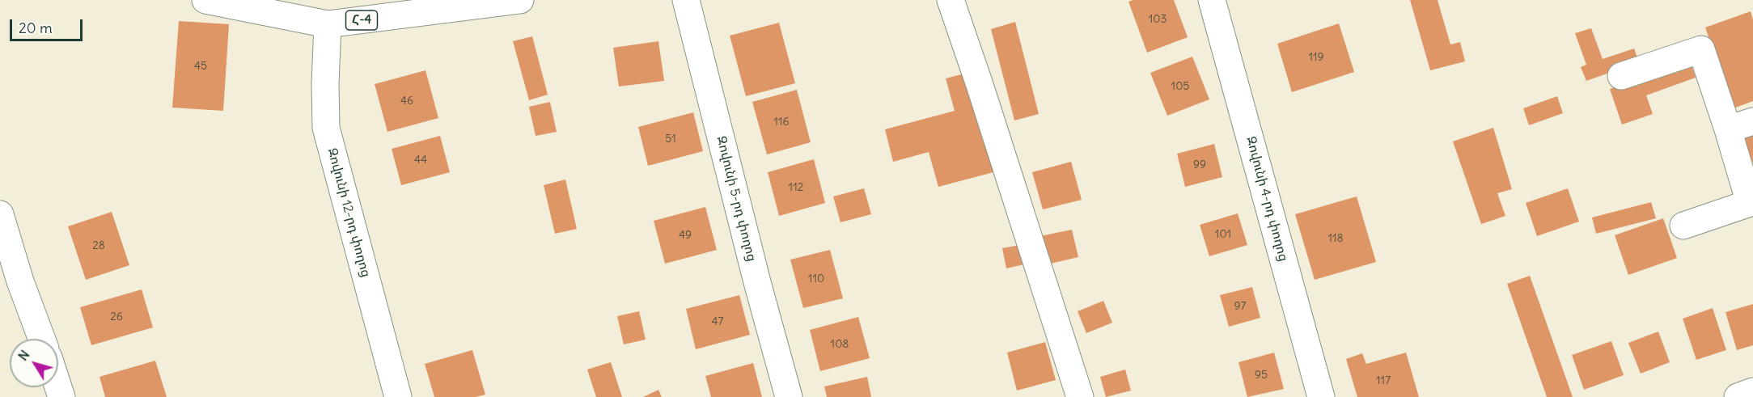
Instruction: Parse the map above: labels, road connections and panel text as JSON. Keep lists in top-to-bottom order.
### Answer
{
  "streets": {
    "street": [
      "Հ-4",
      "Զովունի 5-րդ փողոց",
      "Զովունի 4-րդ փողոց",
      "Զովունի 12-րդ փողոց"
    ]
  },
  "crossings": [
    ["Հ-4", "Զովունի 12-րդ փողոց"]
  ],
  "house_numbers": [
    "103",
    "119",
    "45",
    "105",
    "46",
    "116",
    "51",
    "44",
    "99",
    "112",
    "101",
    "49",
    "118",
    "28",
    "110",
    "97",
    "26",
    "47",
    "108",
    "95",
    "117"
  ],
  "scale_bar": "20 m",
  "north": "top left"
}
